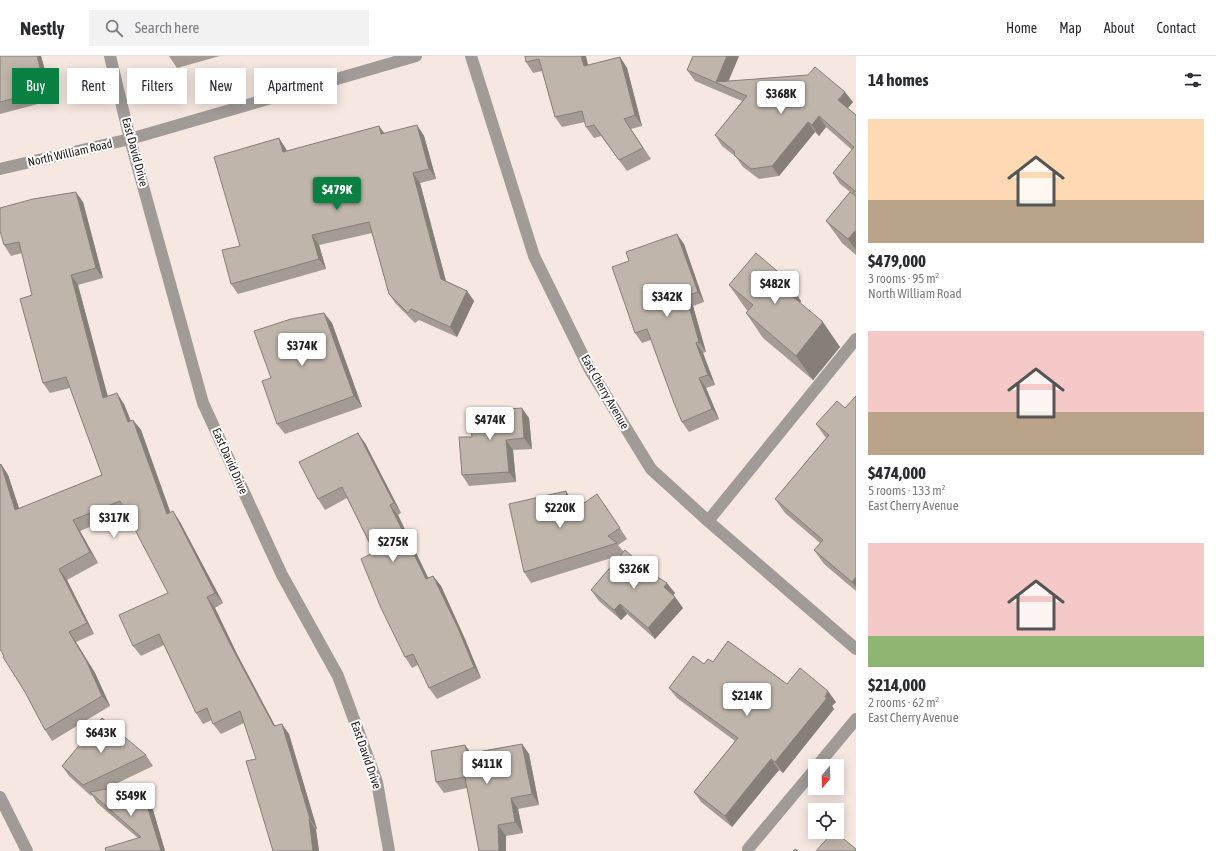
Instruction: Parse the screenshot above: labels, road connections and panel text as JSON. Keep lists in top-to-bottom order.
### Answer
{
  "streets": {
    "street": ["East David Drive", "North William Road", "East Cherry Avenue"]
  },
  "crossings": [
    ["East David Drive", "North William Road"]
  ],
  "north": "bottom",
  "page": {
    "header": "Nestly",
    "search": "Search here",
    "nav": [
      "Home",
      "Map",
      "About",
      "Contact"
    ],
    "heading": "14 homes",
    "chip": [
      "Buy",
      "Rent",
      "Filters",
      "New",
      "Apartment"
    ],
    "price": [
      "$368K",
      "$479K",
      "$482K",
      "$342K",
      "$374K",
      "$474K",
      "$220K",
      "$317K",
      "$275K",
      "$326K",
      "$214K",
      "$643K",
      "$411K",
      "$549K"
    ],
    "list": [
      {
        "name": "$479,000",
        "note": "3 rooms · 95 m² · North William Road"
      },
      {
        "name": "$474,000",
        "note": "5 rooms · 133 m² · East Cherry Avenue"
      },
      {
        "name": "$214,000",
        "note": "2 rooms · 62 m² · East Cherry Avenue"
      }
    ]
  }
}
